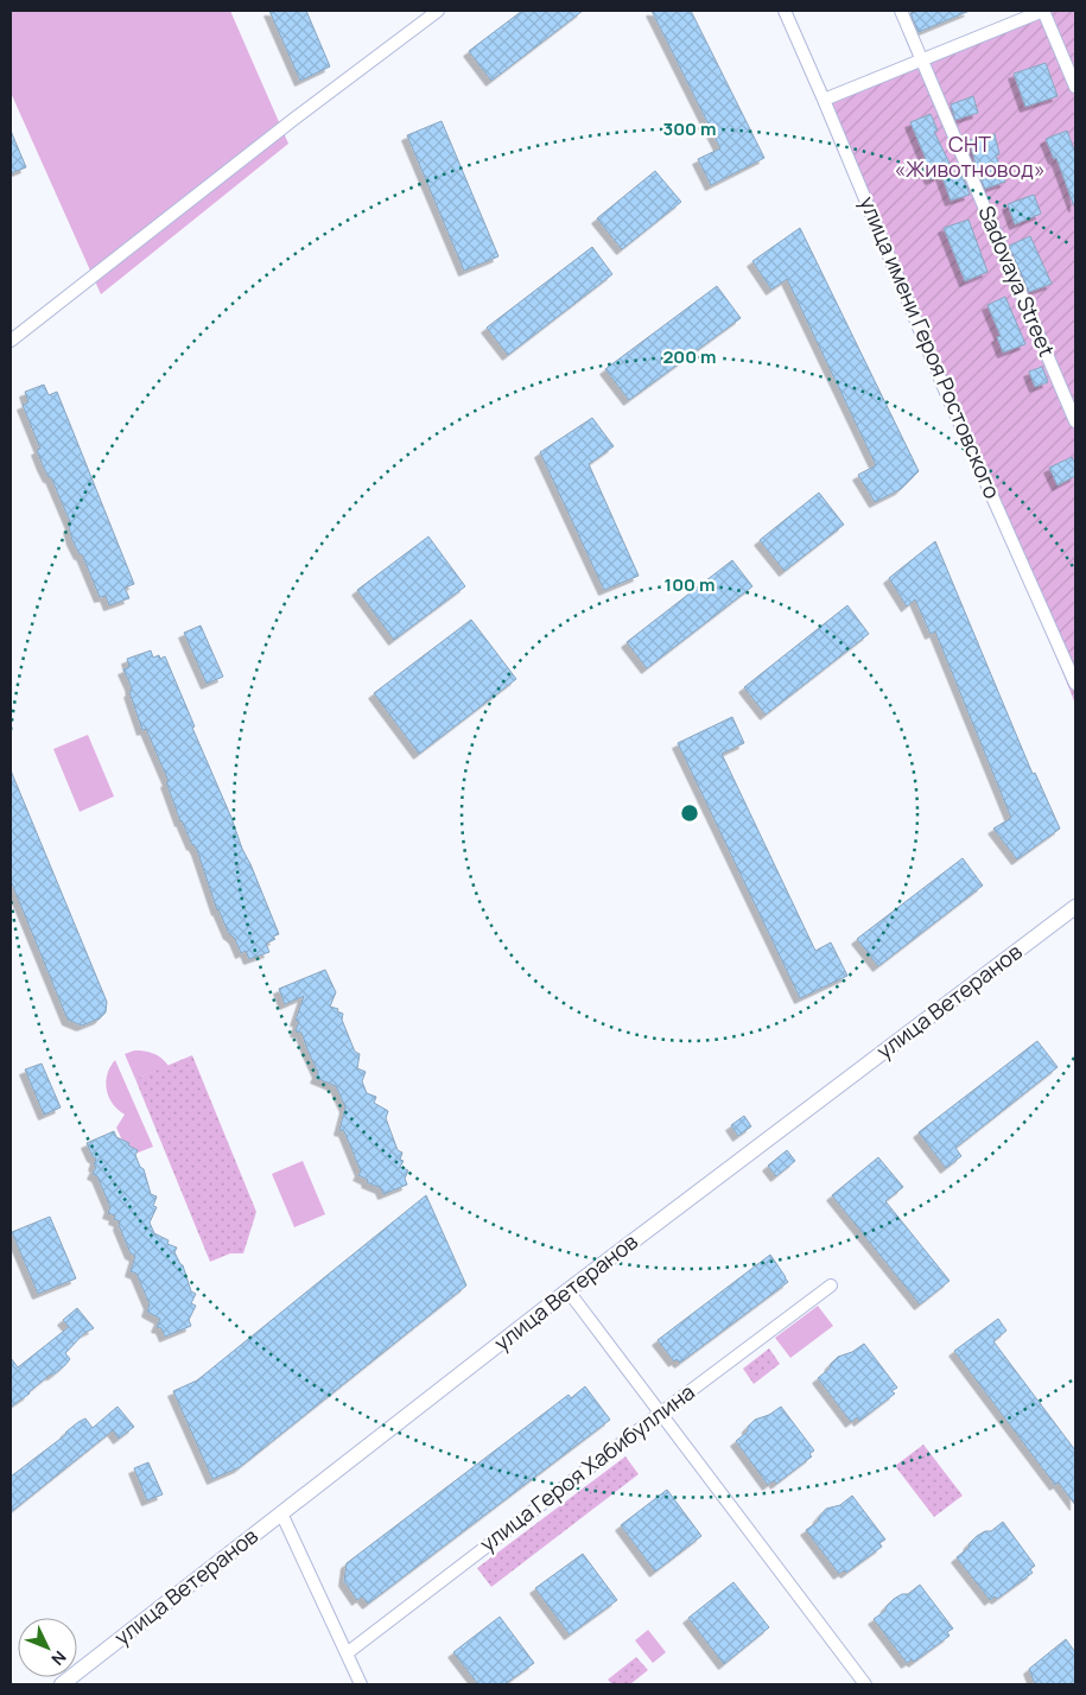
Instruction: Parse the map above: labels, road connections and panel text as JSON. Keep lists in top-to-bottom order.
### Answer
{
  "streets": {
    "street": [
      "Sadovaya Street",
      "улица имени Героя Ростовского",
      "улица Ветеранов",
      "улица Героя Хабибуллина"
    ]
  },
  "parks": ["СНТ «Животновод»"],
  "north": "bottom right",
  "rings": ["300 m", "200 m", "100 m"]
}
